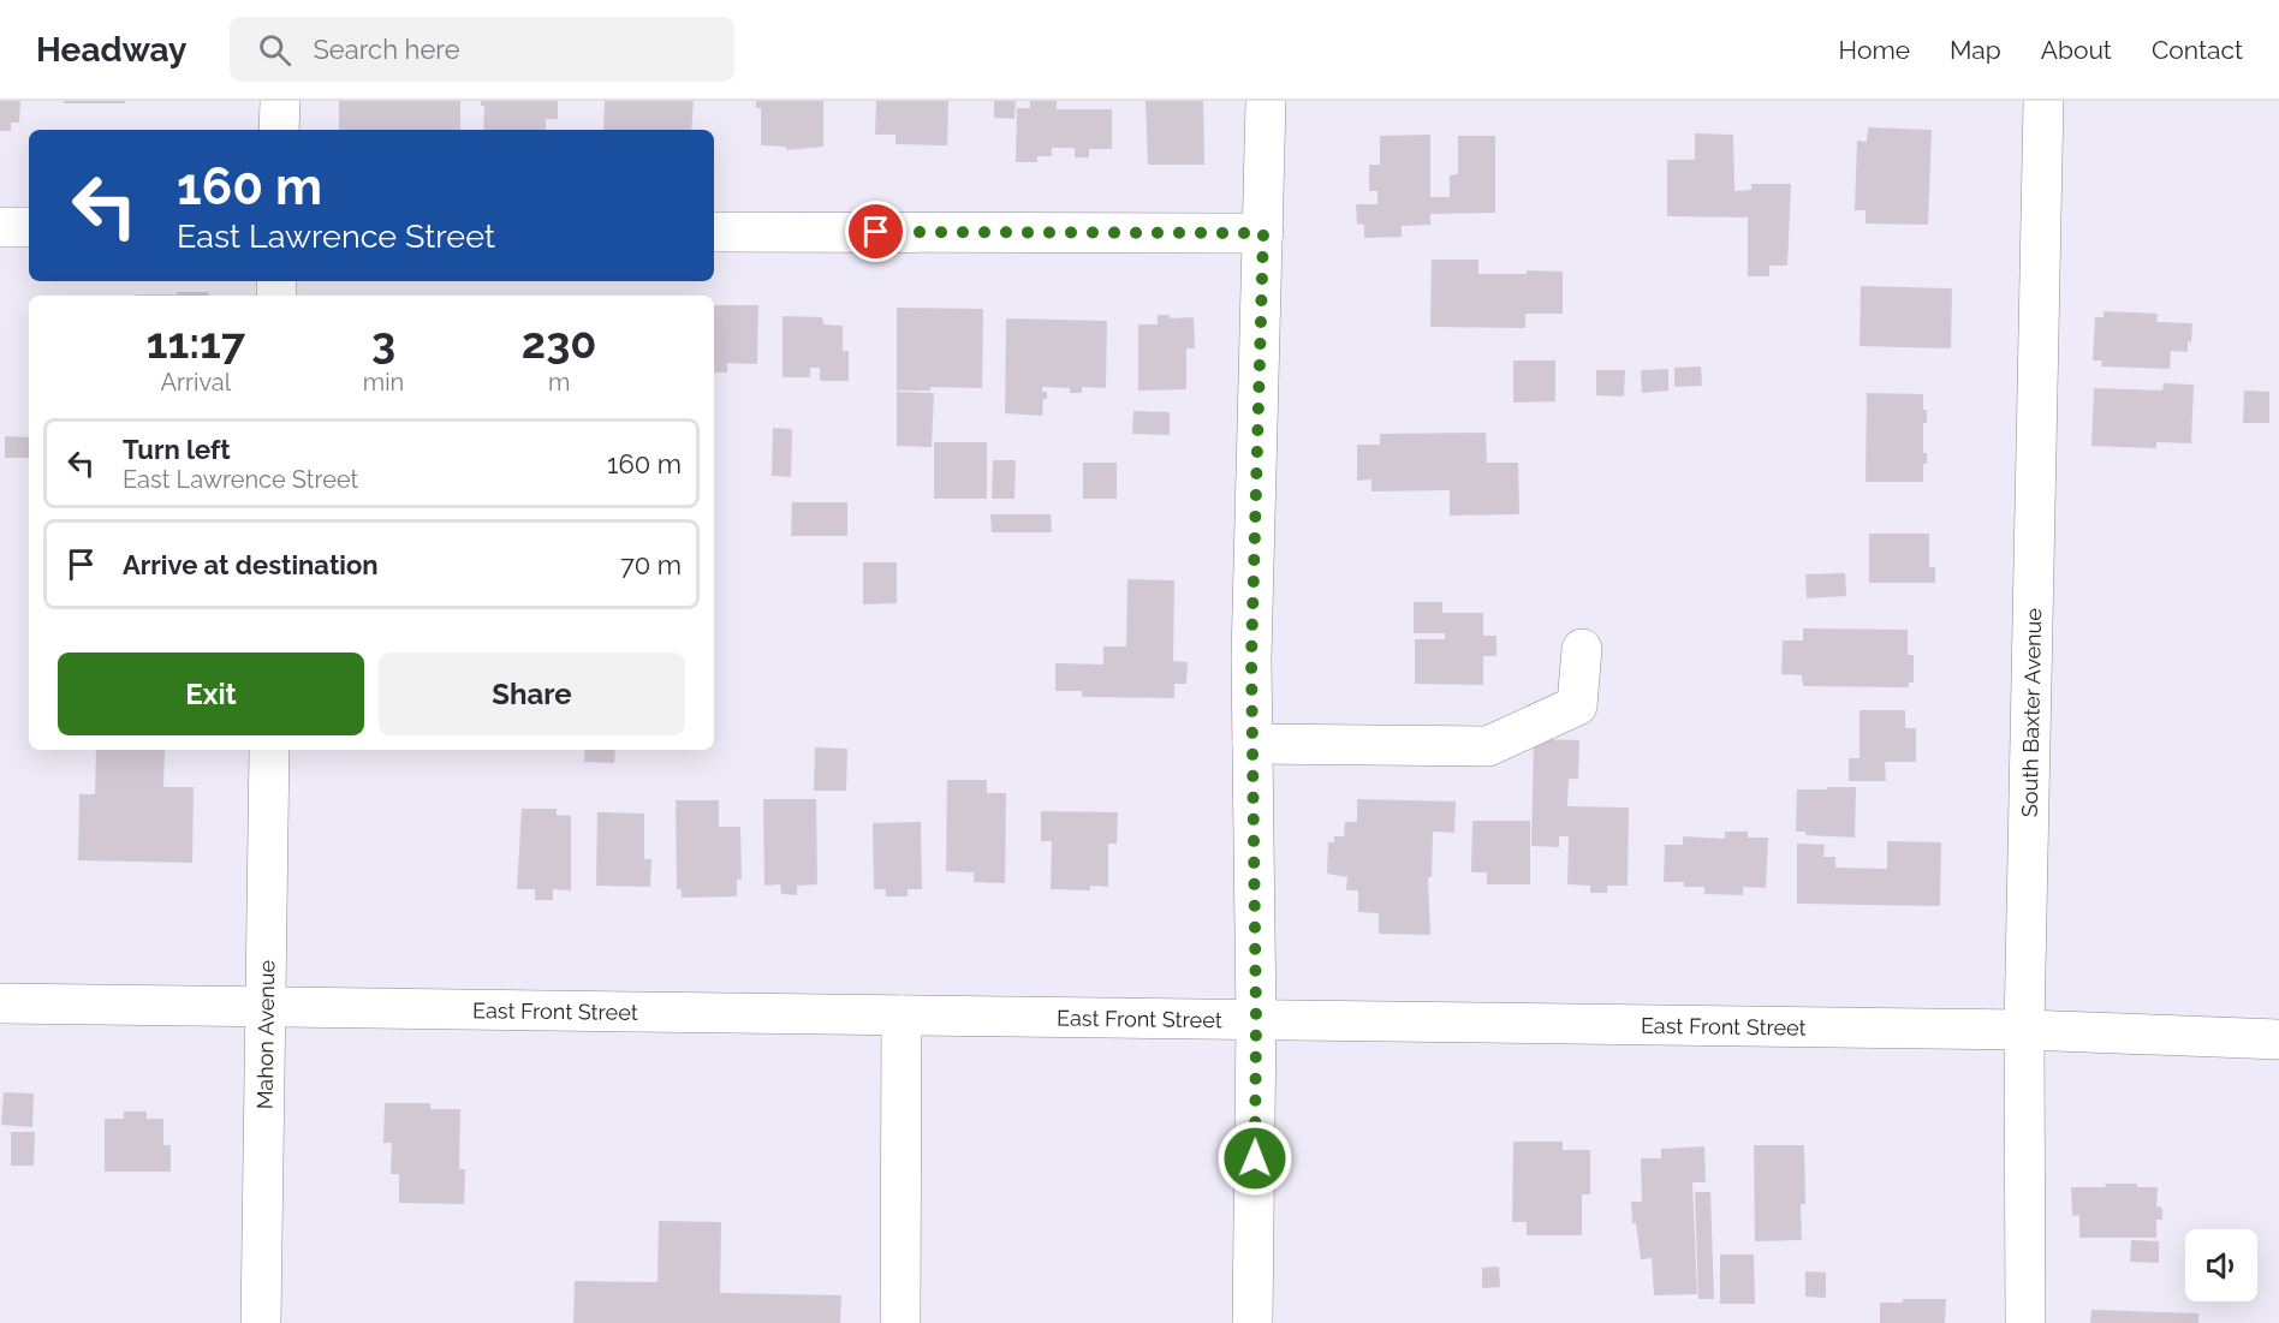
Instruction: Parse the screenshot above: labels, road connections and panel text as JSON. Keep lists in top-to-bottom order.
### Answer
{
  "streets": {
    "street": ["South Baxter Avenue", "East Front Street", "Mahon Avenue"]
  },
  "crossings": [
    ["South Baxter Avenue", "East Front Street"],
    ["East Front Street", "Mahon Avenue"]
  ],
  "page": {
    "header": "Headway",
    "search": "Search here",
    "nav": [
      "Home",
      "Map",
      "About",
      "Contact"
    ],
    "turn": ["160 m", "East Lawrence Street"],
    "eta": [
      "11:17",
      "Arrival",
      "3",
      "min",
      "230",
      "m"
    ],
    "list": [
      {
        "name": "Turn left",
        "note": "East Lawrence Street",
        "value": "160 m"
      },
      {
        "name": "Arrive at destination",
        "value": "70 m"
      }
    ],
    "buttons": ["Exit", "Share"]
  }
}
